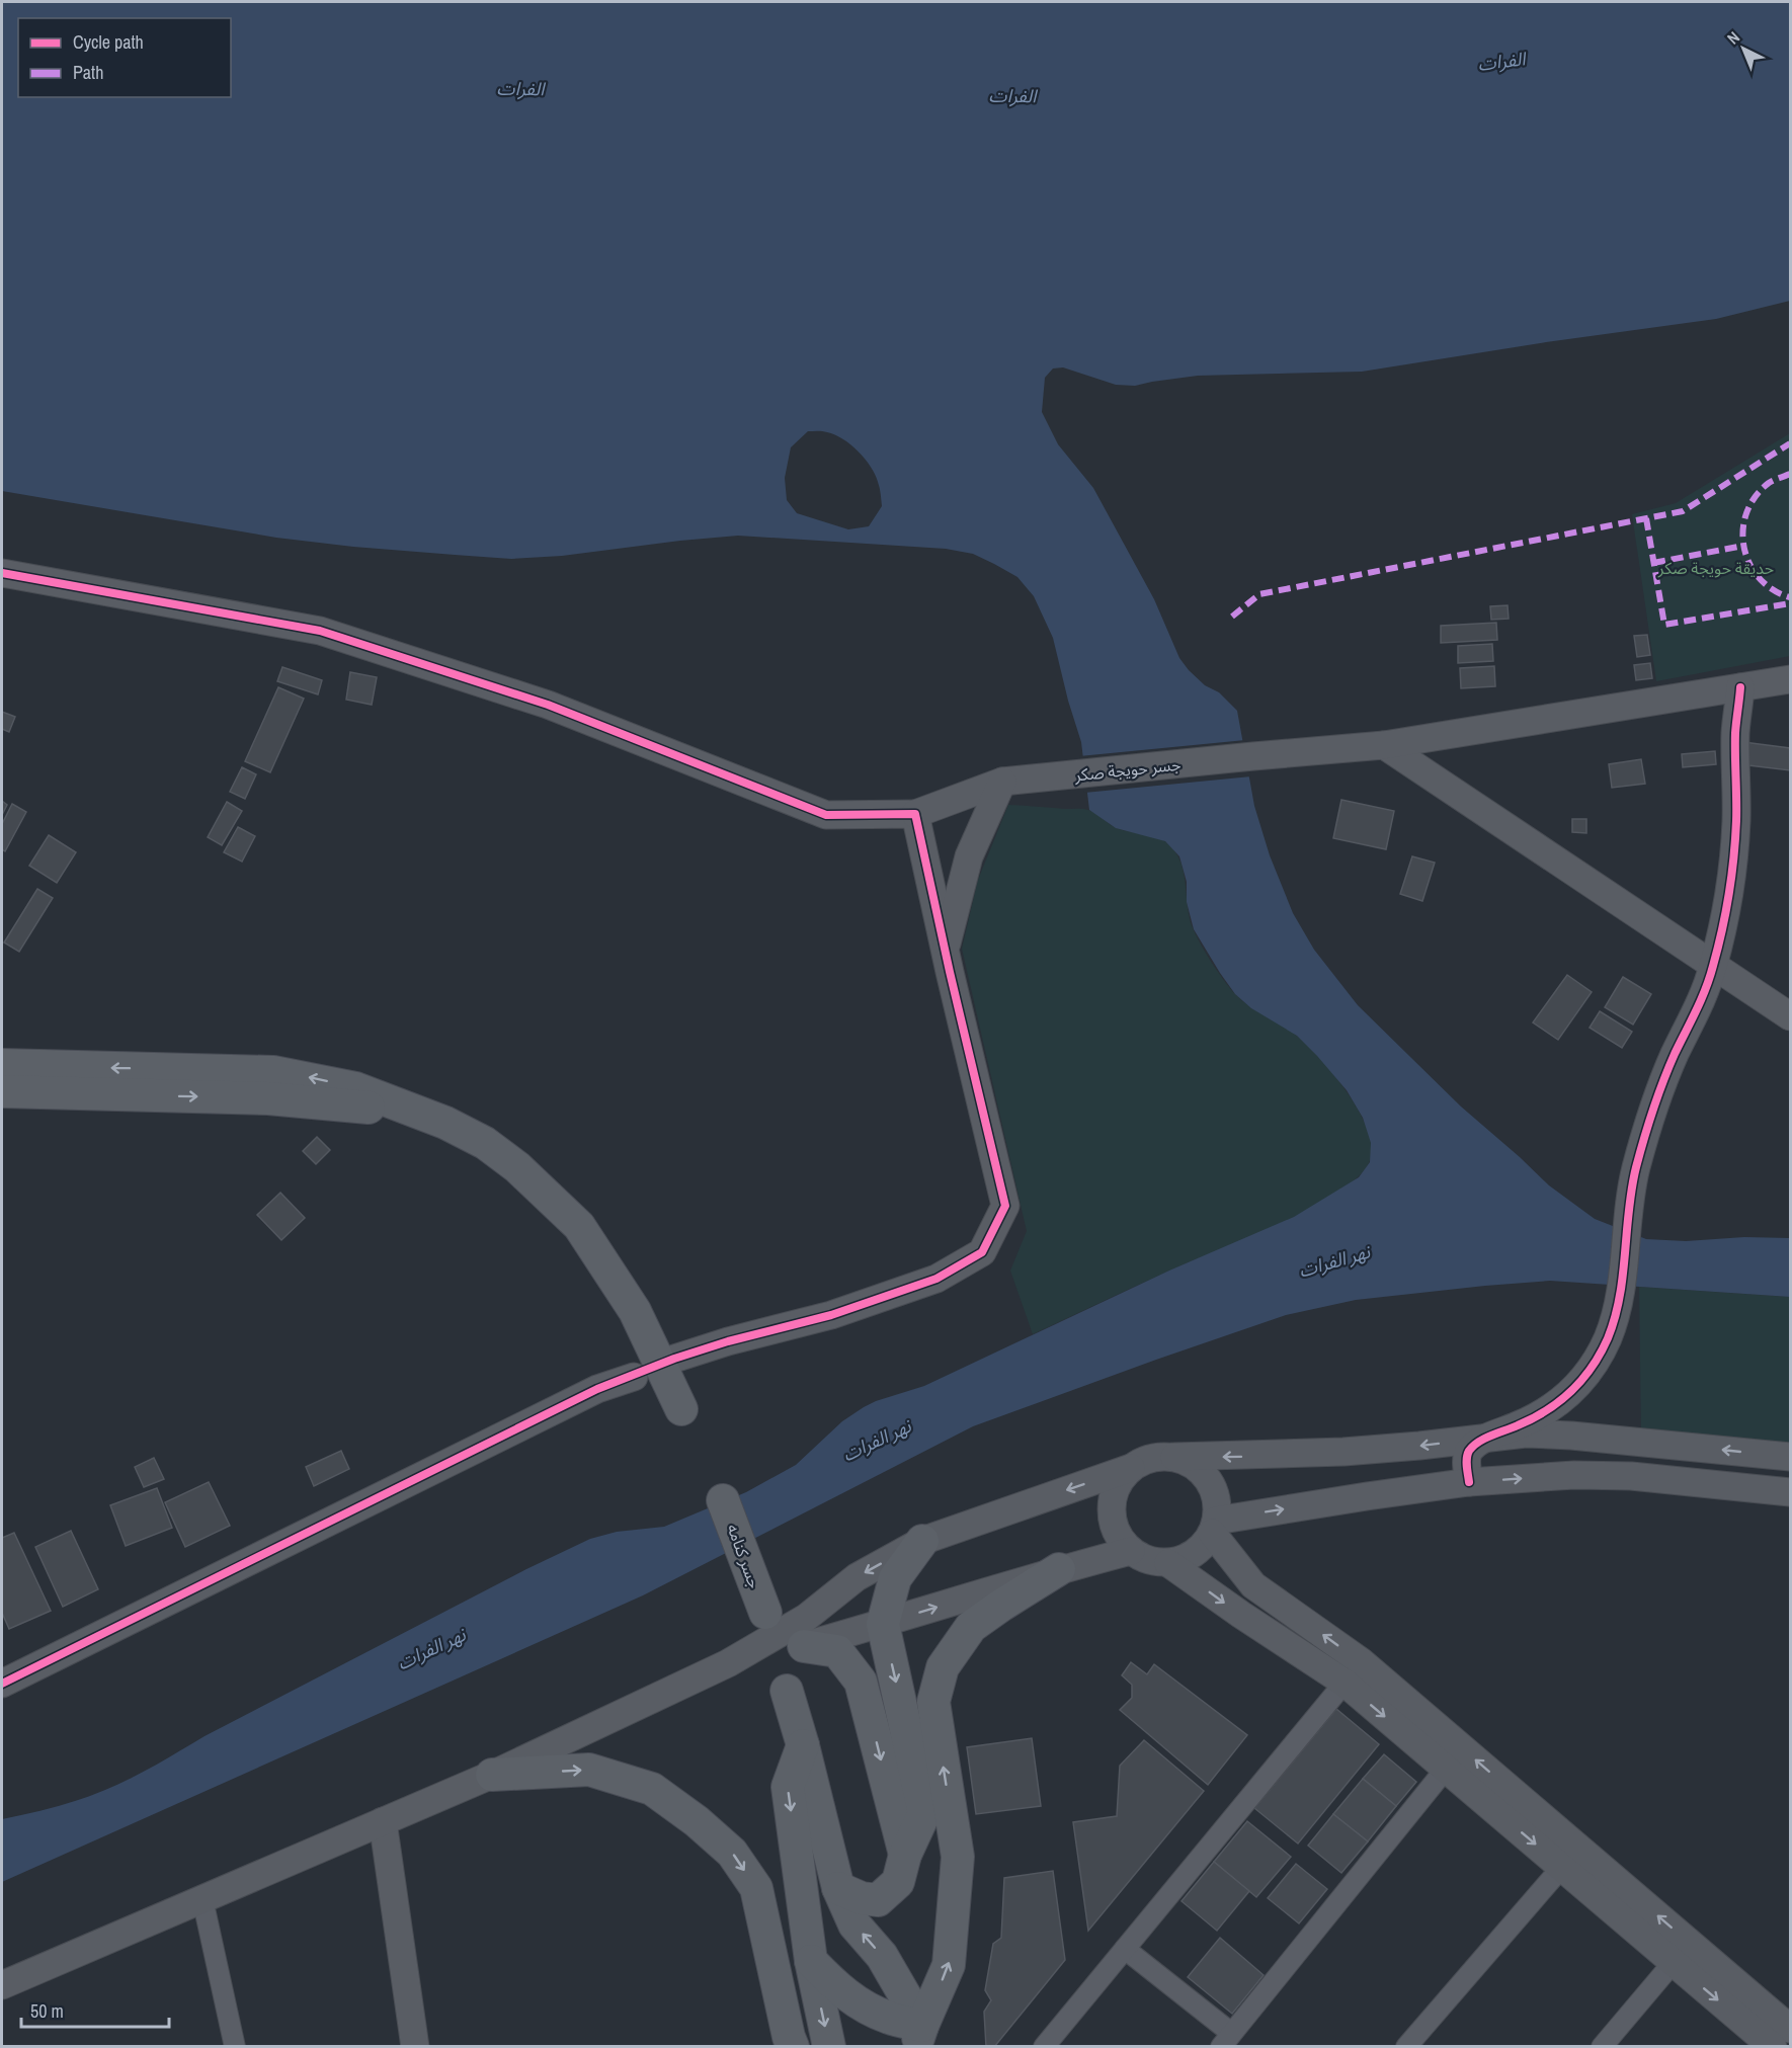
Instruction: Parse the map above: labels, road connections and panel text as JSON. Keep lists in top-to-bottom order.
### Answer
{
  "streets": {
    "main road": ["جسر كنامه"],
    "street": ["جسر حويجة صكر"]
  },
  "water": ["الفرات", "نهر الفرات"],
  "parks": ["حديقة حويجة صكر"],
  "legend": ["Cycle path", "Path"],
  "scale_bar": "50 m",
  "north": "top left"
}
